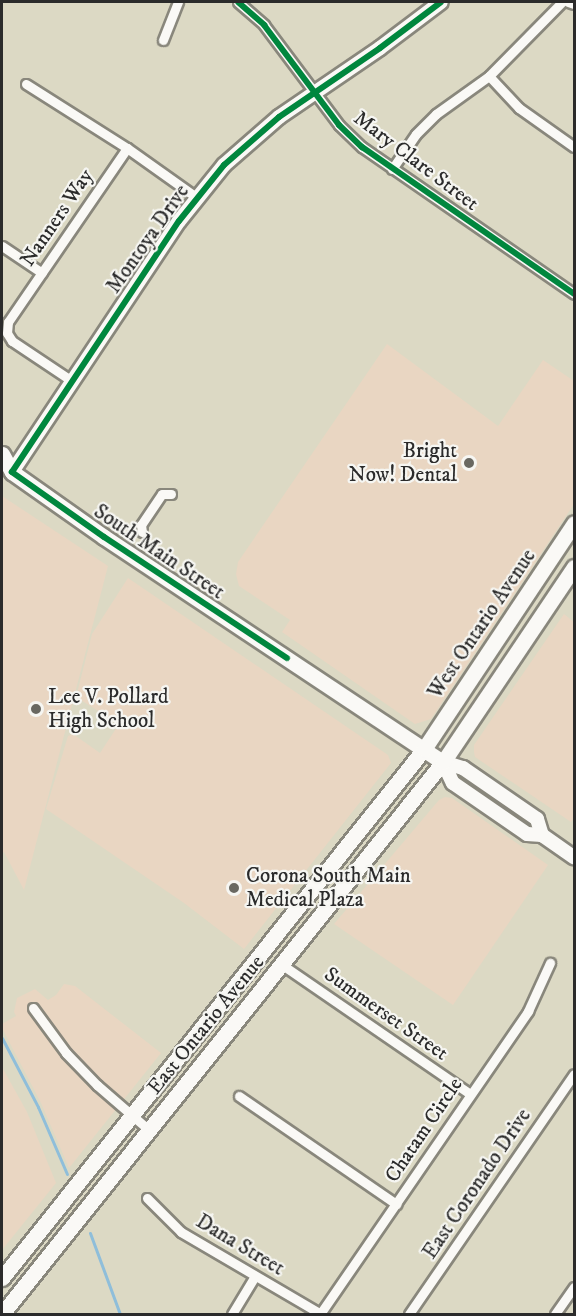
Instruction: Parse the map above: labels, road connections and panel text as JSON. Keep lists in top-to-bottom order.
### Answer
{
  "streets": {
    "main road": ["South Main Street", "West Ontario Avenue", "East Ontario Avenue"],
    "street": [
      "Mary Clare Street",
      "Nanners Way",
      "Montoya Drive",
      "Summerset Street",
      "Chatam Circle",
      "East Coronado Drive",
      "Dana Street"
    ]
  },
  "crossings": [
    ["Mary Clare Street", "Montoya Drive"],
    ["Nanners Way", "Montoya Drive"],
    ["Montoya Drive", "South Main Street"],
    ["South Main Street", "West Ontario Avenue"],
    ["South Main Street", "East Ontario Avenue"],
    ["West Ontario Avenue", "East Ontario Avenue"],
    ["Summerset Street", "East Ontario Avenue"],
    ["Summerset Street", "Chatam Circle"],
    ["Chatam Circle", "Dana Street"]
  ],
  "places": ["Bright Now! Dental", "Lee V. Pollard High School", "Corona South Main Medical Plaza"]
}
